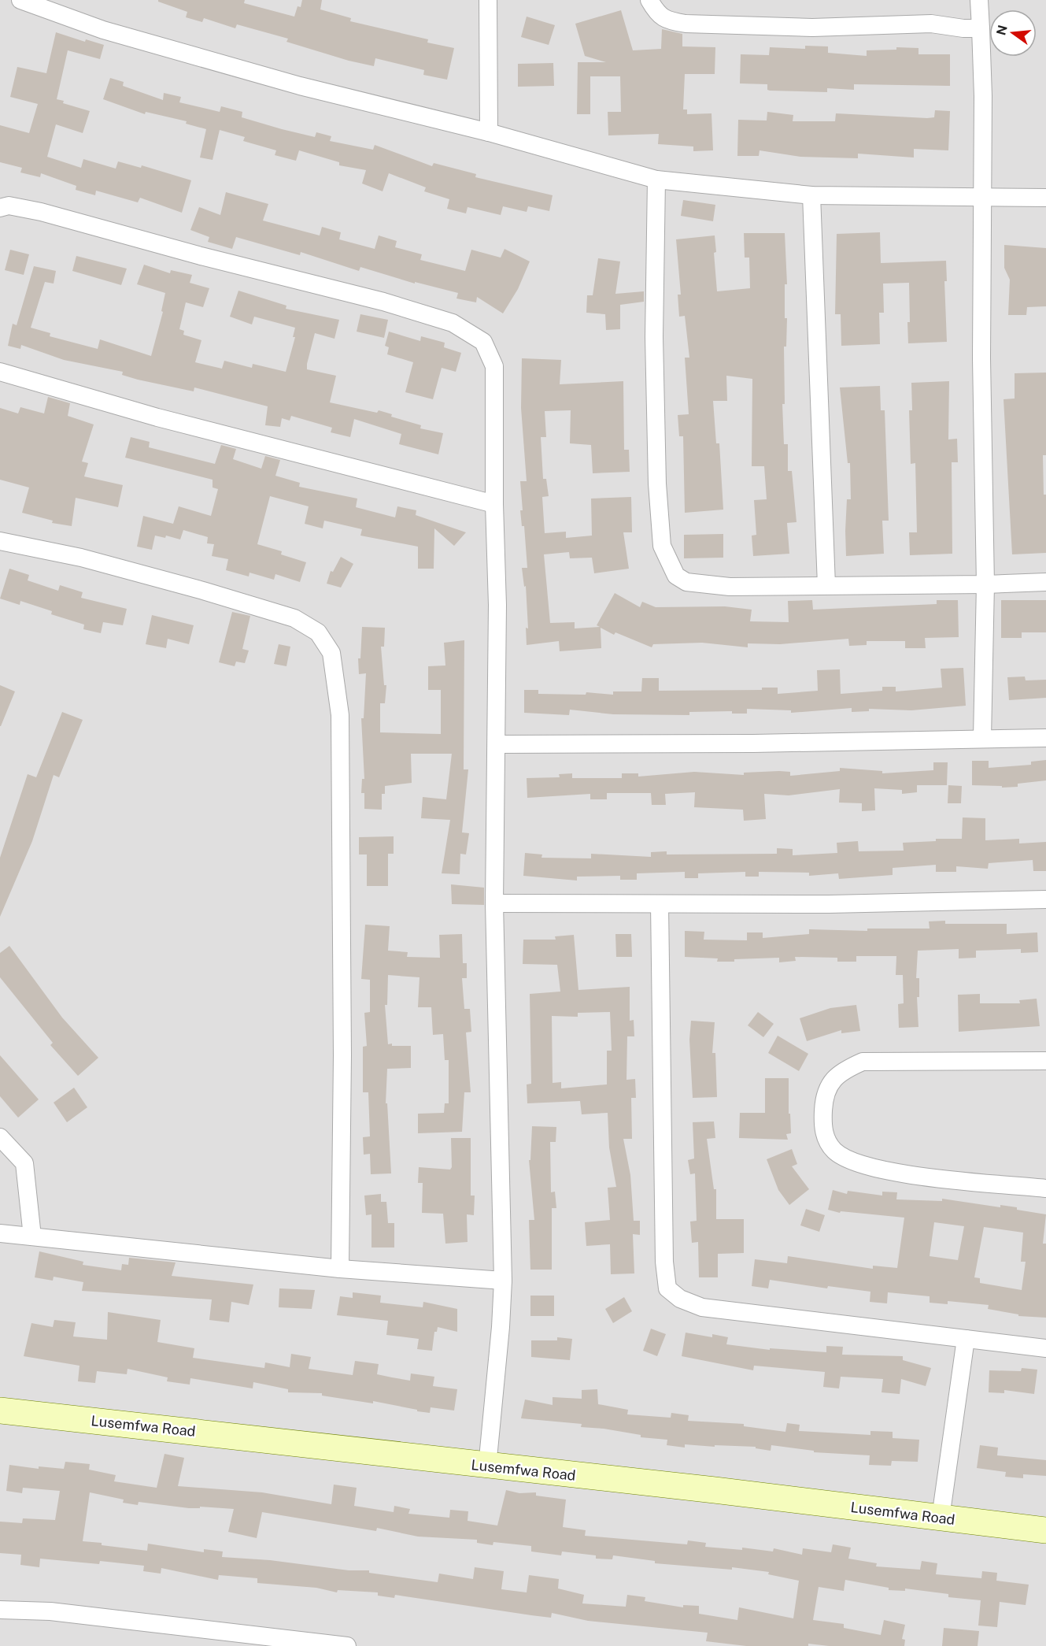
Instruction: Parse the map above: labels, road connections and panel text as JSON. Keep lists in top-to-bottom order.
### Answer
{
  "streets": {
    "street": ["Lusemfwa Road"]
  },
  "north": "left"
}
